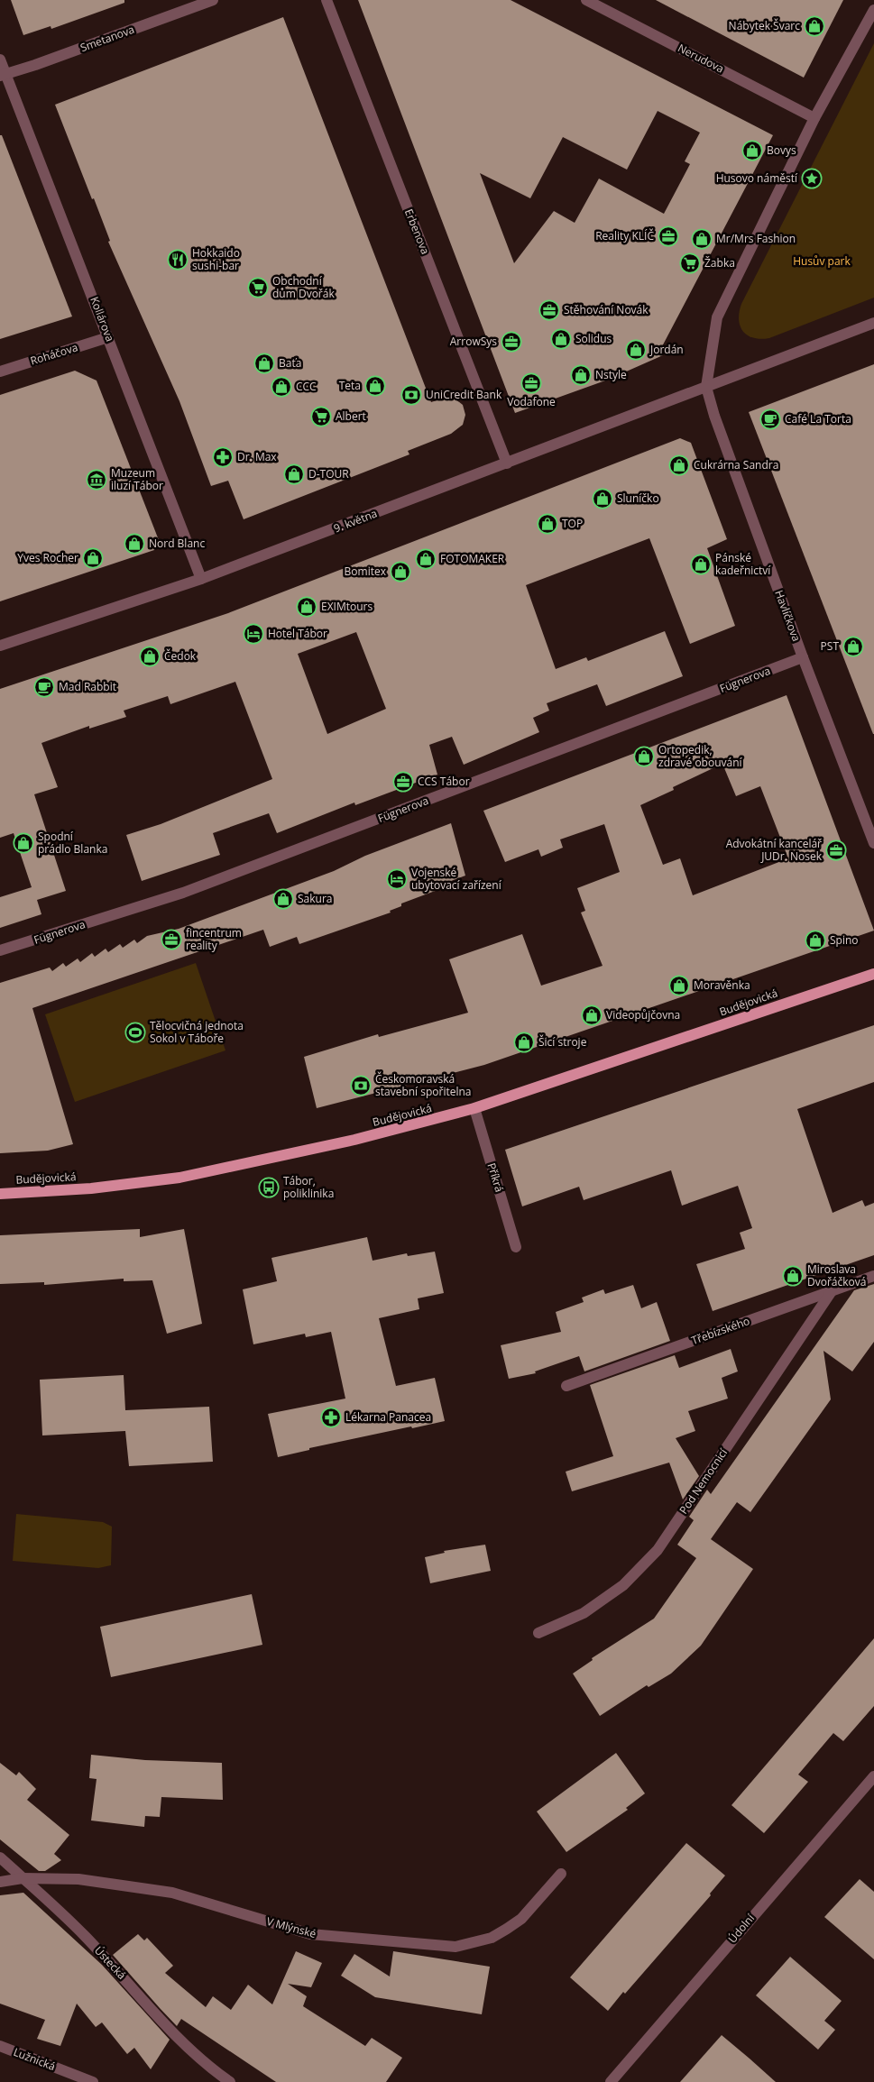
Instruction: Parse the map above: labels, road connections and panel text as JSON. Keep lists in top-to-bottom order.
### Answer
{
  "streets": {
    "main road": ["Budějovická"],
    "street": [
      "Smetanova",
      "Nerudova",
      "Erbenova",
      "Kollárova",
      "Roháčova",
      "9. května",
      "Havlíčkova",
      "Fügnerova",
      "Příkrá",
      "Třebízského",
      "Pod Nemocnicí",
      "V Mlýnské",
      "Údolní",
      "Ústecká",
      "Lužnická"
    ]
  },
  "crossings": [
    ["Smetanova", "Kollárova"],
    ["Erbenova", "9. května"],
    ["Kollárova", "Roháčova"],
    ["Kollárova", "9. května"],
    ["9. května", "Havlíčkova"],
    ["Havlíčkova", "Fügnerova"],
    ["Budějovická", "Příkrá"],
    ["Třebízského", "Pod Nemocnicí"],
    ["V Mlýnské", "Ústecká"]
  ],
  "parks": ["Husův park"],
  "places": {
    "shop": [
      "Nábytek Švarc",
      "Bovys",
      "Mr/Mrs Fashion",
      "Solidus",
      "Jordán",
      "Baťa",
      "Nstyle",
      "Teta",
      "CCC",
      "Cukrárna Sandra",
      "D-TOUR",
      "Sluníčko",
      "TOP",
      "Nord Blanc",
      "Yves Rocher",
      "FOTOMAKER",
      "Pánské kadeřnictví",
      "Bomitex",
      "EXIMtours",
      "PST",
      "Čedok",
      "Ortopedik, zdravé obouvání",
      "Spodní prádlo Blanka",
      "Sakura",
      "Spino",
      "Moravěnka",
      "Videopůjčovna",
      "Šicí stroje",
      "Miroslava Dvořáčková"
    ],
    "place": ["Husovo náměstí"],
    "office": [
      "Reality KLÍČ",
      "Stěhování Novák",
      "ArrowSys",
      "Vodafone",
      "CCS Tábor",
      "Advokátní kancelář JUDr. Nosek",
      "fincentrum reality"
    ],
    "restaurant": ["Hokkaido sushi-bar"],
    "supermarket": ["Žabka", "Obchodní dům Dvořák", "Albert"],
    "bank": ["UniCredit Bank", "Českomoravská stavební spořitelna"],
    "cafe": ["Café La Torta", "Mad Rabbit"],
    "pharmacy": ["Dr. Max", "Lékarna Panacea"],
    "museum": ["Muzeum iluzí Tábor"],
    "hotel": ["Hotel Tábor", "Vojenské ubytovací zařízení"],
    "sports": ["Tělocvičná jednota Sokol v Táboře"],
    "bus stop": ["Tábor, poliklinika"]
  }
}
